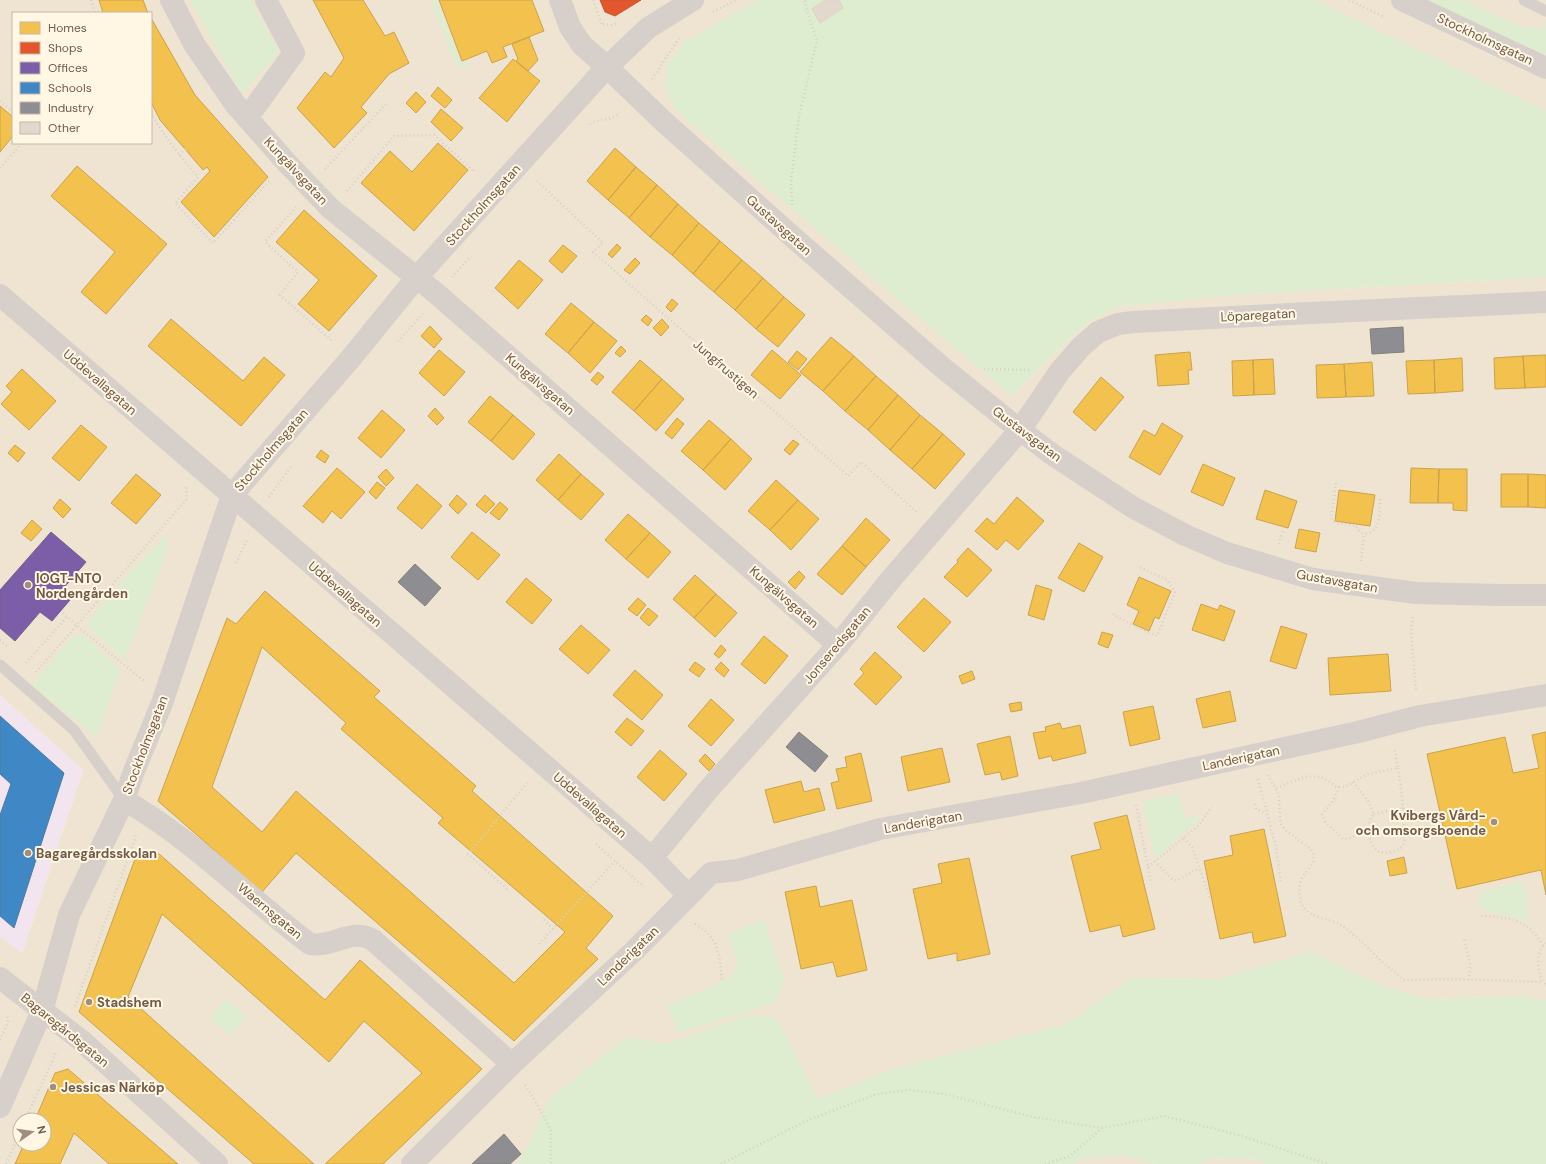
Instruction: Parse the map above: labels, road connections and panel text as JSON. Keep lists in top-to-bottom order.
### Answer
{
  "streets": {
    "street": [
      "Stockholmsgatan",
      "Kungälvsgatan",
      "Gustavsgatan",
      "Löparegatan",
      "Uddevallagatan",
      "Jonseredsgatan",
      "Landerigatan",
      "Waernsgatan",
      "Bagaregårdsgatan"
    ],
    "path": ["Jungfrustigen"]
  },
  "crossings": [
    ["Stockholmsgatan", "Kungälvsgatan"],
    ["Stockholmsgatan", "Gustavsgatan"],
    ["Stockholmsgatan", "Uddevallagatan"],
    ["Stockholmsgatan", "Waernsgatan"],
    ["Stockholmsgatan", "Bagaregårdsgatan"],
    ["Kungälvsgatan", "Jonseredsgatan"],
    ["Gustavsgatan", "Löparegatan"],
    ["Gustavsgatan", "Jonseredsgatan"],
    ["Löparegatan", "Jonseredsgatan"],
    ["Jungfrustigen", "Jonseredsgatan"],
    ["Uddevallagatan", "Jonseredsgatan"],
    ["Uddevallagatan", "Landerigatan"],
    ["Landerigatan", "Waernsgatan"]
  ],
  "places": [
    "IOGT-NTO Nordengården",
    "Kvibergs Vård- och omsorgsboende",
    "Bagaregårdsskolan",
    "Stadshem",
    "Jessicas Närköp"
  ],
  "legend": [
    "Homes",
    "Shops",
    "Offices",
    "Schools",
    "Industry",
    "Other"
  ],
  "north": "right"
}
